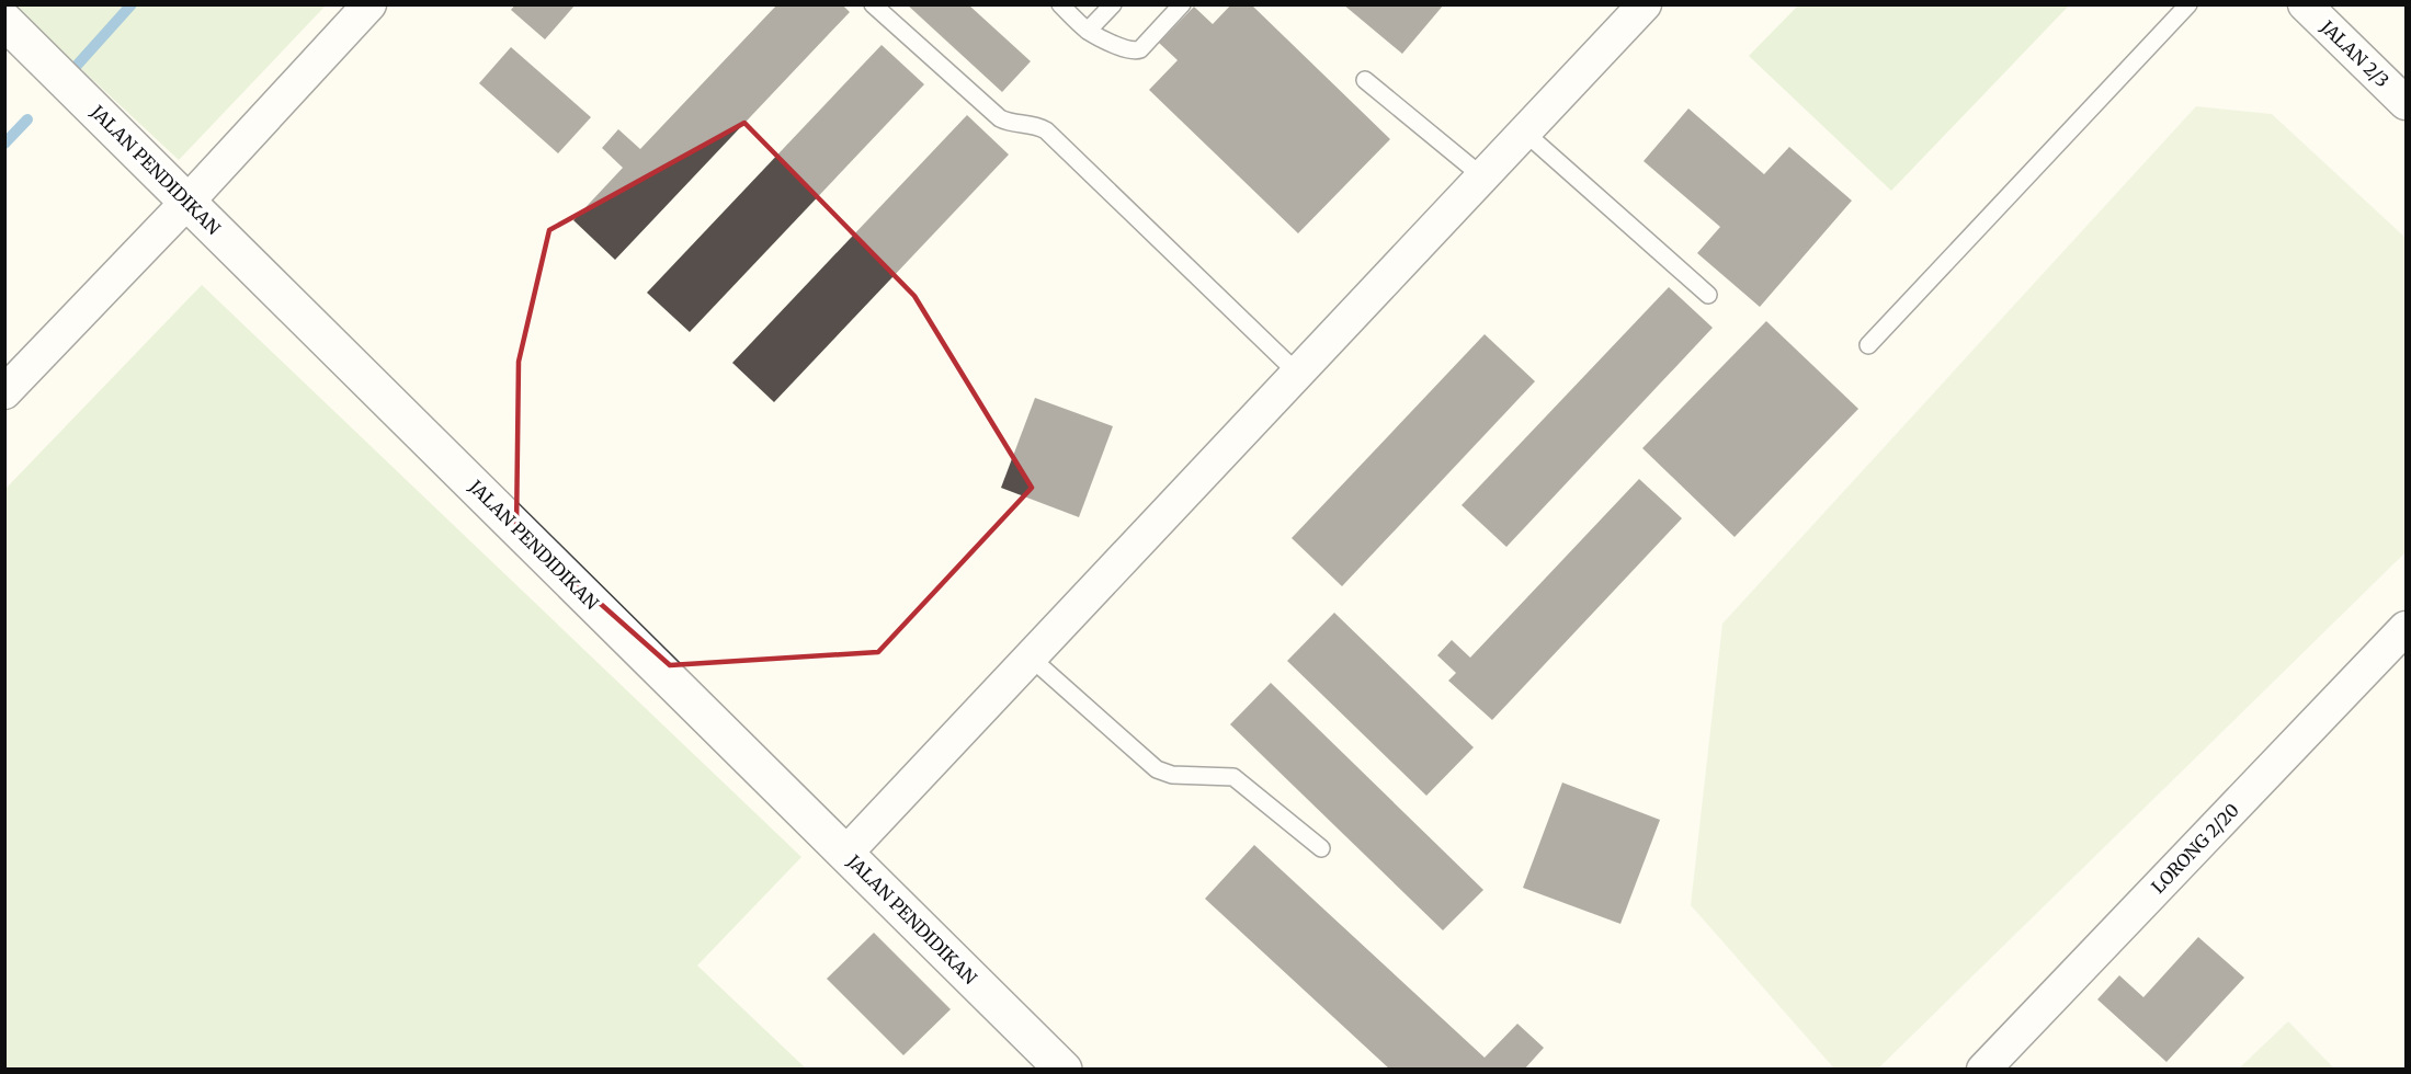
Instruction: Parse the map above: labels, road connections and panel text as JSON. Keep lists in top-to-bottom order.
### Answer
{
  "streets": {
    "street": ["JALAN 2/3", "JALAN PENDIDIKAN", "LORONG 2/20"]
  }
}
